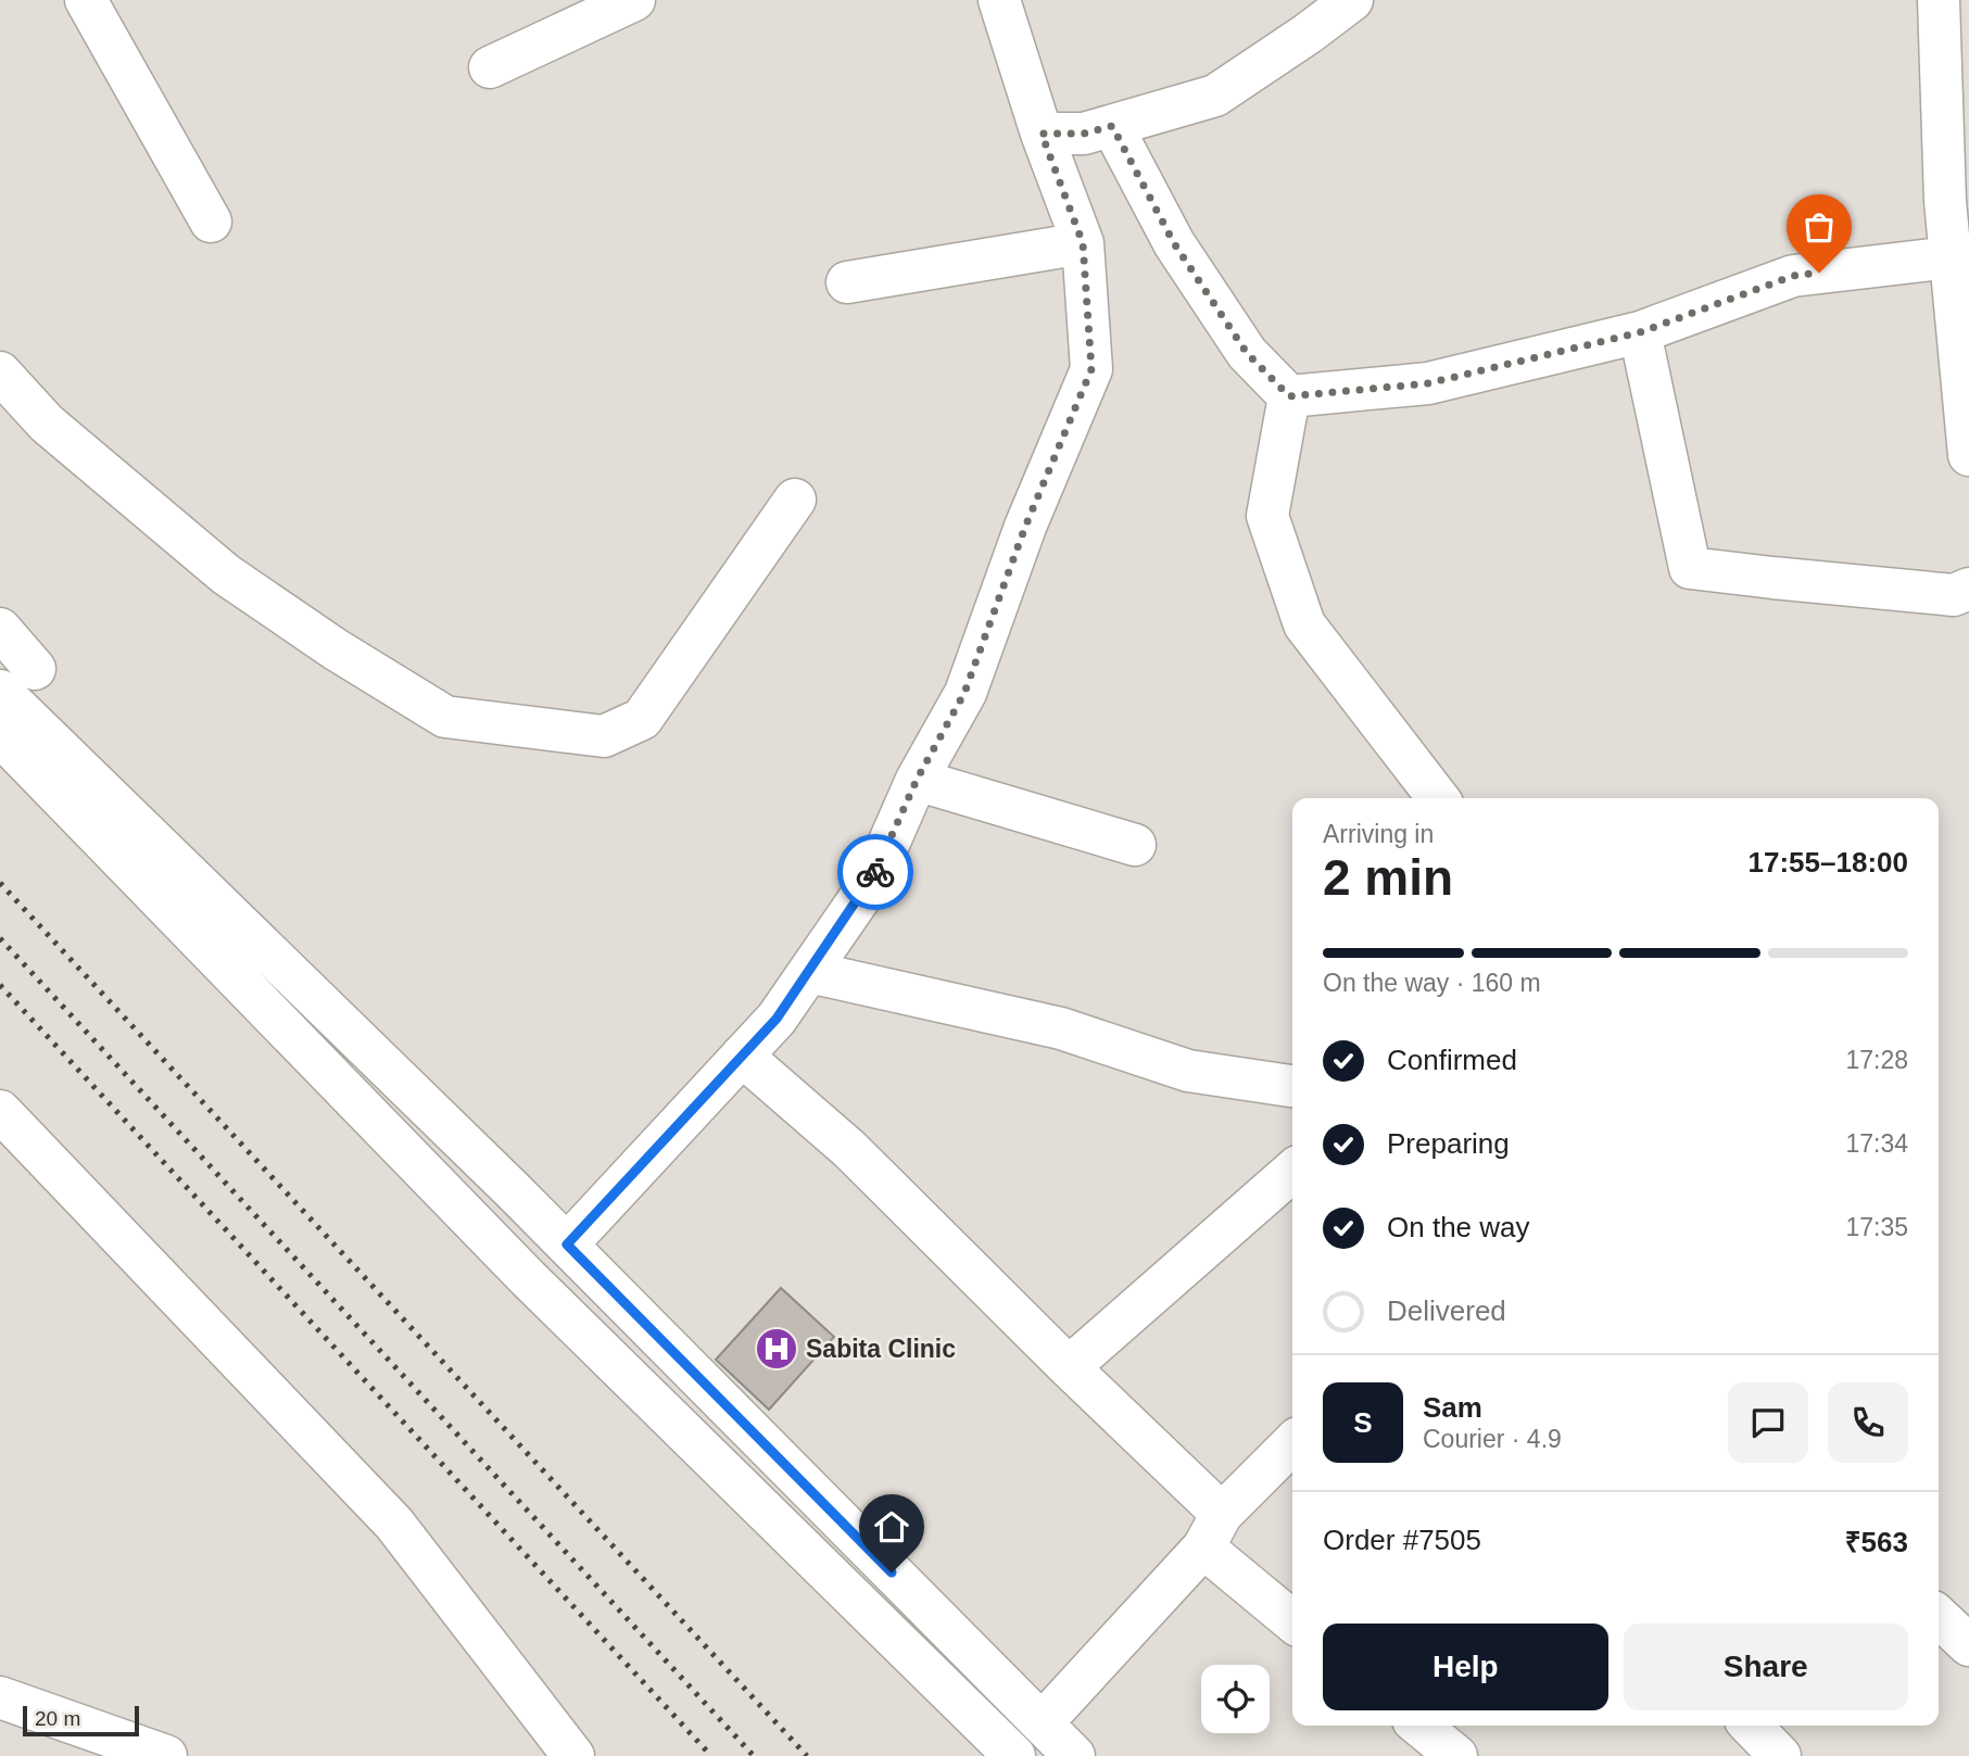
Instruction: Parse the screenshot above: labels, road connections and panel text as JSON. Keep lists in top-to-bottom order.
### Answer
{
  "places": {
    "hospital": ["Sabita Clinic"]
  },
  "scale_bar": "20 m",
  "page": {
    "heading": ["2 min", "Arriving in", "17:55–18:00"],
    "panel": [
      "Sam",
      "Courier · 4.9",
      "Order #7505",
      "₹563"
    ],
    "bar": "On the way · 160 m",
    "list": [
      ["Confirmed", "17:28"],
      ["Preparing", "17:34"],
      ["On the way", "17:35"],
      "Delivered"
    ],
    "round": "S",
    "buttons": ["Help", "Share"],
    "scale": "20 m"
  }
}
